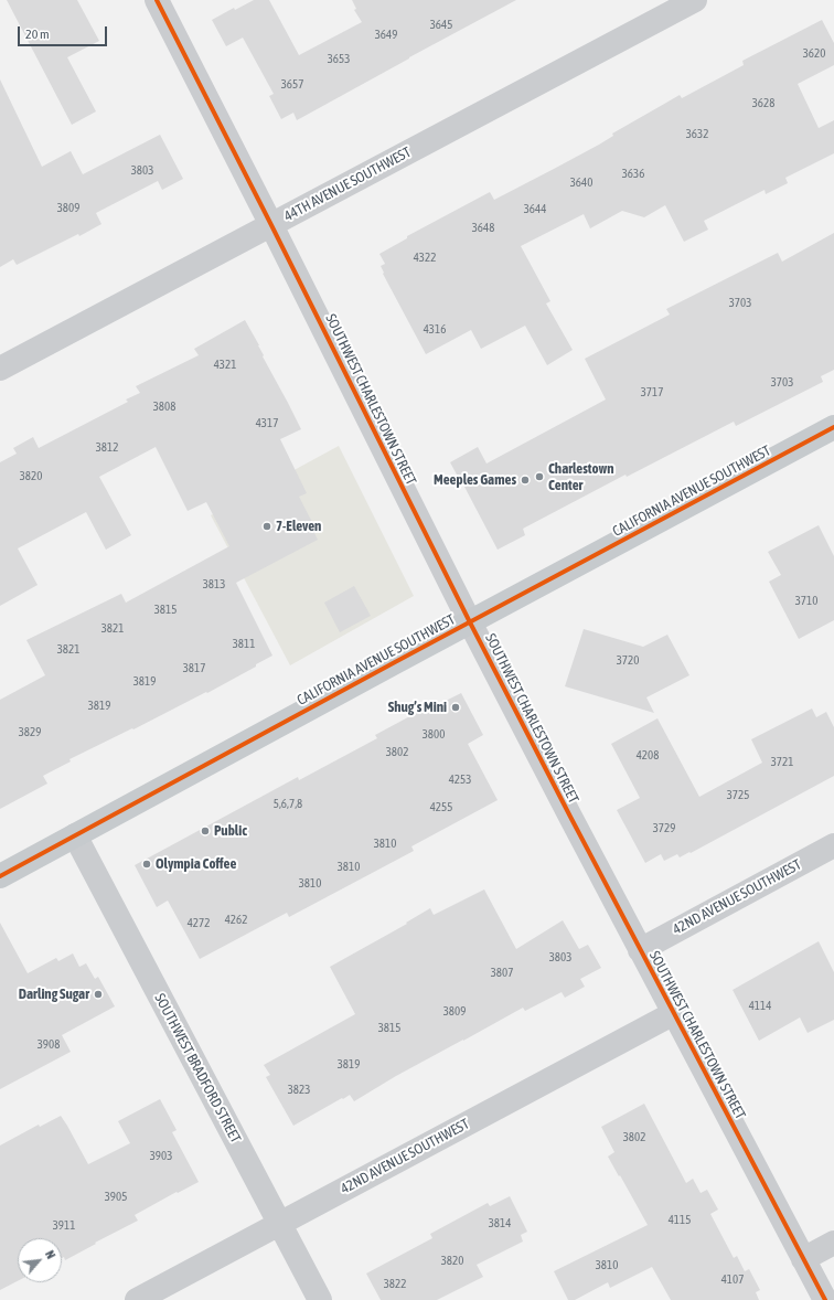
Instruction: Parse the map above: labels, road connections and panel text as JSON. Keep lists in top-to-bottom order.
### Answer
{
  "streets": {
    "main road": ["CALIFORNIA AVENUE SOUTHWEST"],
    "street": [
      "44TH AVENUE SOUTHWEST",
      "SOUTHWEST CHARLESTOWN STREET",
      "42ND AVENUE SOUTHWEST",
      "SOUTHWEST BRADFORD STREET"
    ]
  },
  "crossings": [
    ["44TH AVENUE SOUTHWEST", "SOUTHWEST CHARLESTOWN STREET"],
    ["SOUTHWEST CHARLESTOWN STREET", "CALIFORNIA AVENUE SOUTHWEST"],
    ["SOUTHWEST CHARLESTOWN STREET", "42ND AVENUE SOUTHWEST"],
    ["CALIFORNIA AVENUE SOUTHWEST", "SOUTHWEST BRADFORD STREET"],
    ["42ND AVENUE SOUTHWEST", "SOUTHWEST BRADFORD STREET"]
  ],
  "places": [
    "Charlestown Center",
    "Meeples Games",
    "7-Eleven",
    "Shug’s Mini",
    "Public",
    "Olympia Coffee",
    "Darling Sugar"
  ],
  "house_numbers": [
    "3645",
    "3649",
    "3620",
    "3653",
    "3657",
    "3628",
    "3632",
    "3803",
    "3636",
    "3640",
    "3809",
    "3644",
    "3648",
    "4322",
    "3703",
    "4316",
    "4321",
    "3703",
    "3717",
    "3808",
    "4317",
    "3812",
    "3820",
    "3813",
    "3710",
    "3815",
    "3821",
    "3811",
    "3821",
    "3720",
    "3817",
    "3819",
    "3819",
    "3829",
    "3800",
    "3802",
    "4208",
    "3721",
    "4253",
    "3725",
    "5,6,7,8",
    "4255",
    "3729",
    "3810",
    "3810",
    "3810",
    "4262",
    "4272",
    "3803",
    "3807",
    "4114",
    "3809",
    "3815",
    "3908",
    "3819",
    "3823",
    "3802",
    "3903",
    "3905",
    "4115",
    "3814",
    "3911",
    "3820",
    "3810",
    "4107",
    "3822"
  ],
  "scale_bar": "20 m",
  "north": "top right"
}
